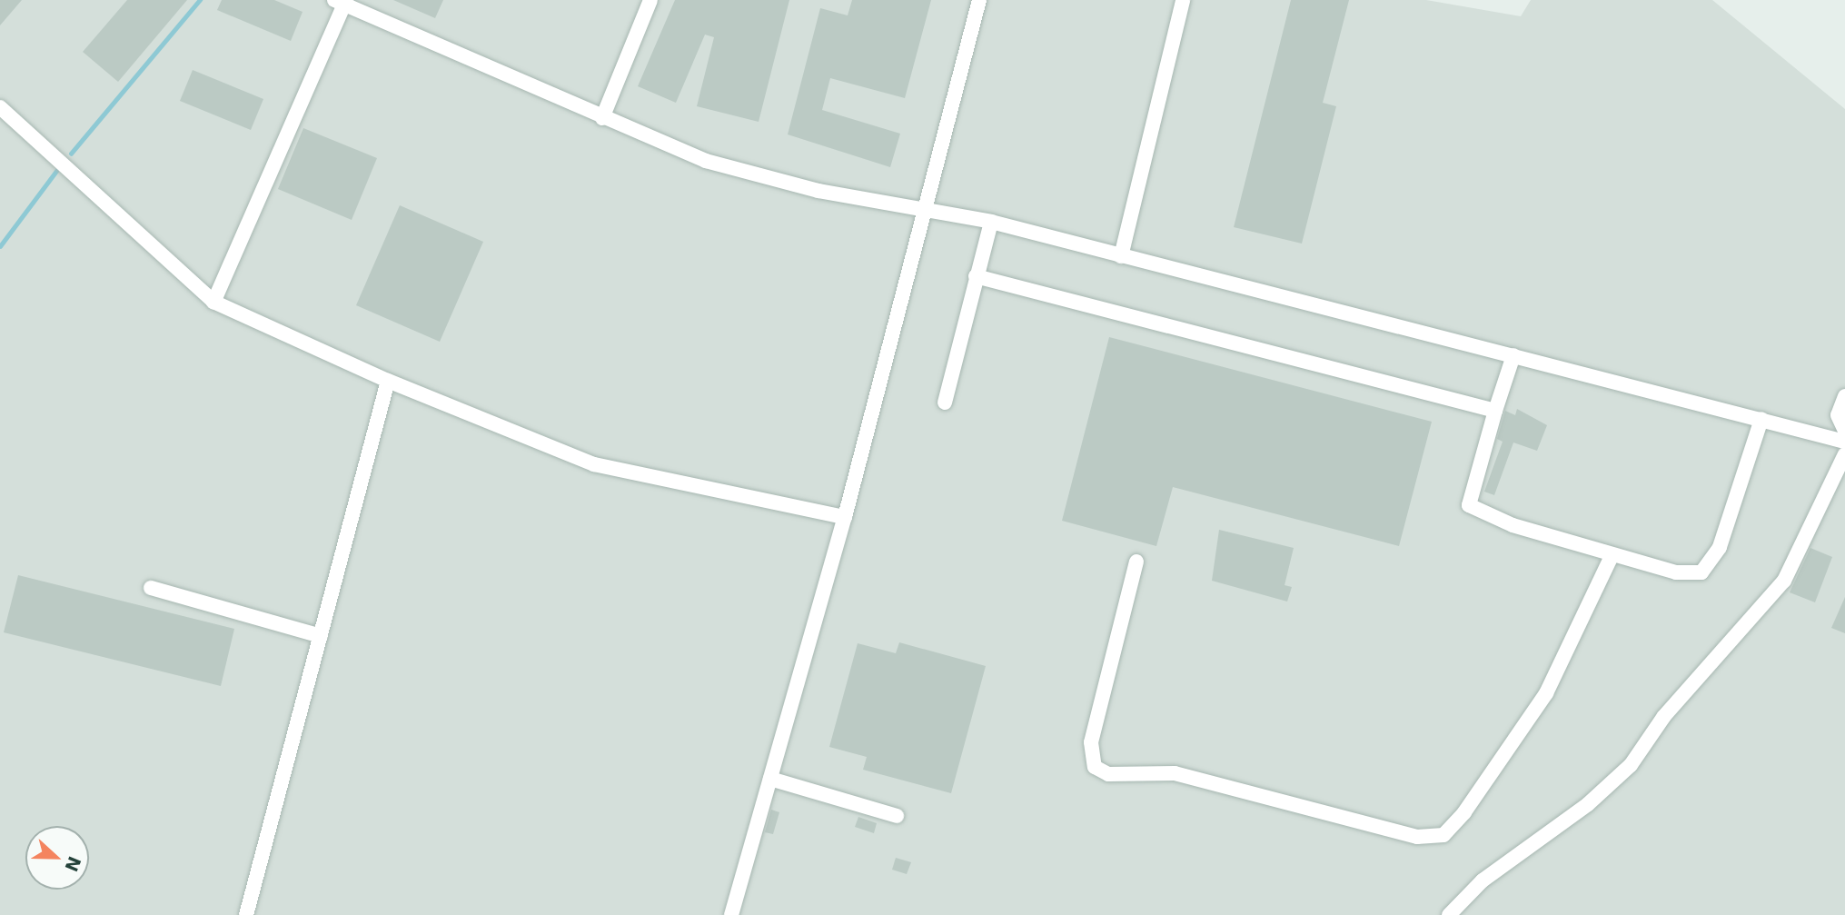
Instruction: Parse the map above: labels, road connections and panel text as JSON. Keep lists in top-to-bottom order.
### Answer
{
  "north": "right"
}
